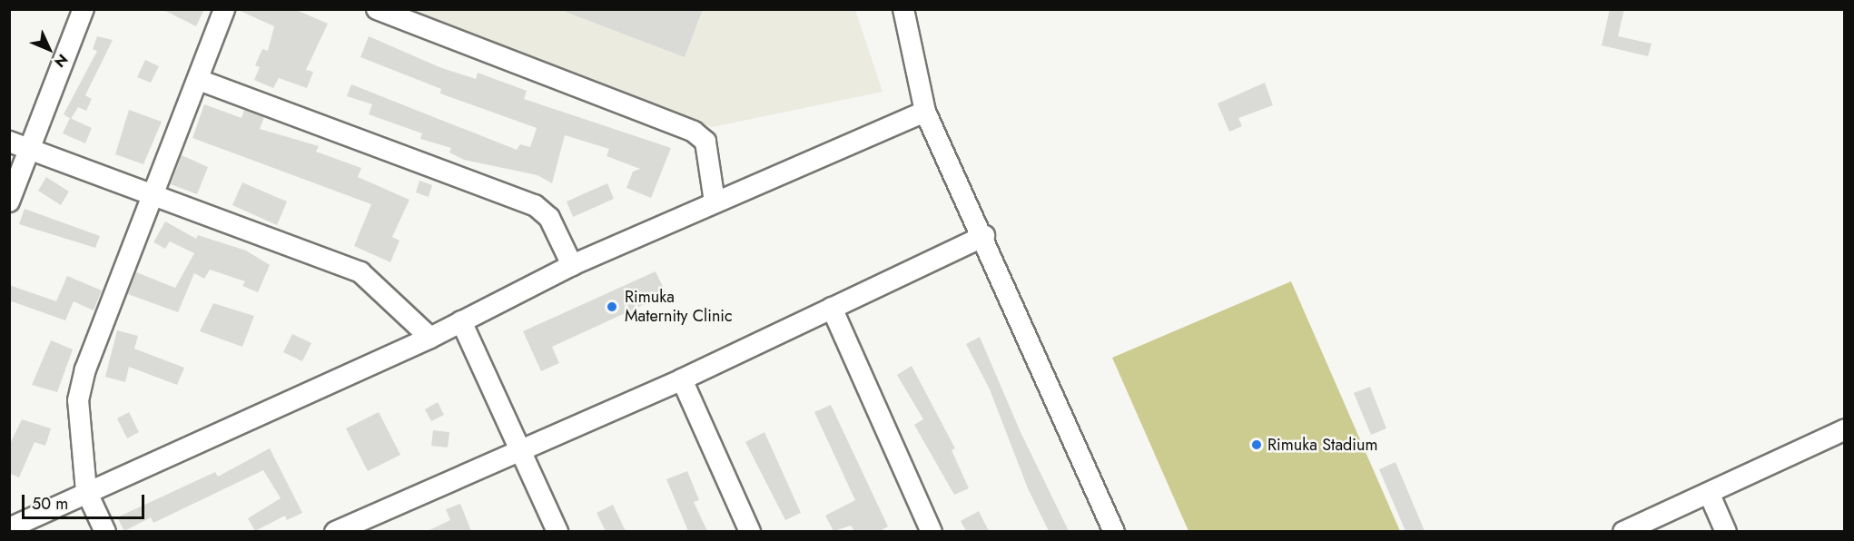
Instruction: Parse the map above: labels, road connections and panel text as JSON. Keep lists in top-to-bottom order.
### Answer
{
  "places": ["Rimuka Maternity Clinic", "Rimuka Stadium"],
  "scale_bar": "50 m",
  "north": "bottom right"
}
